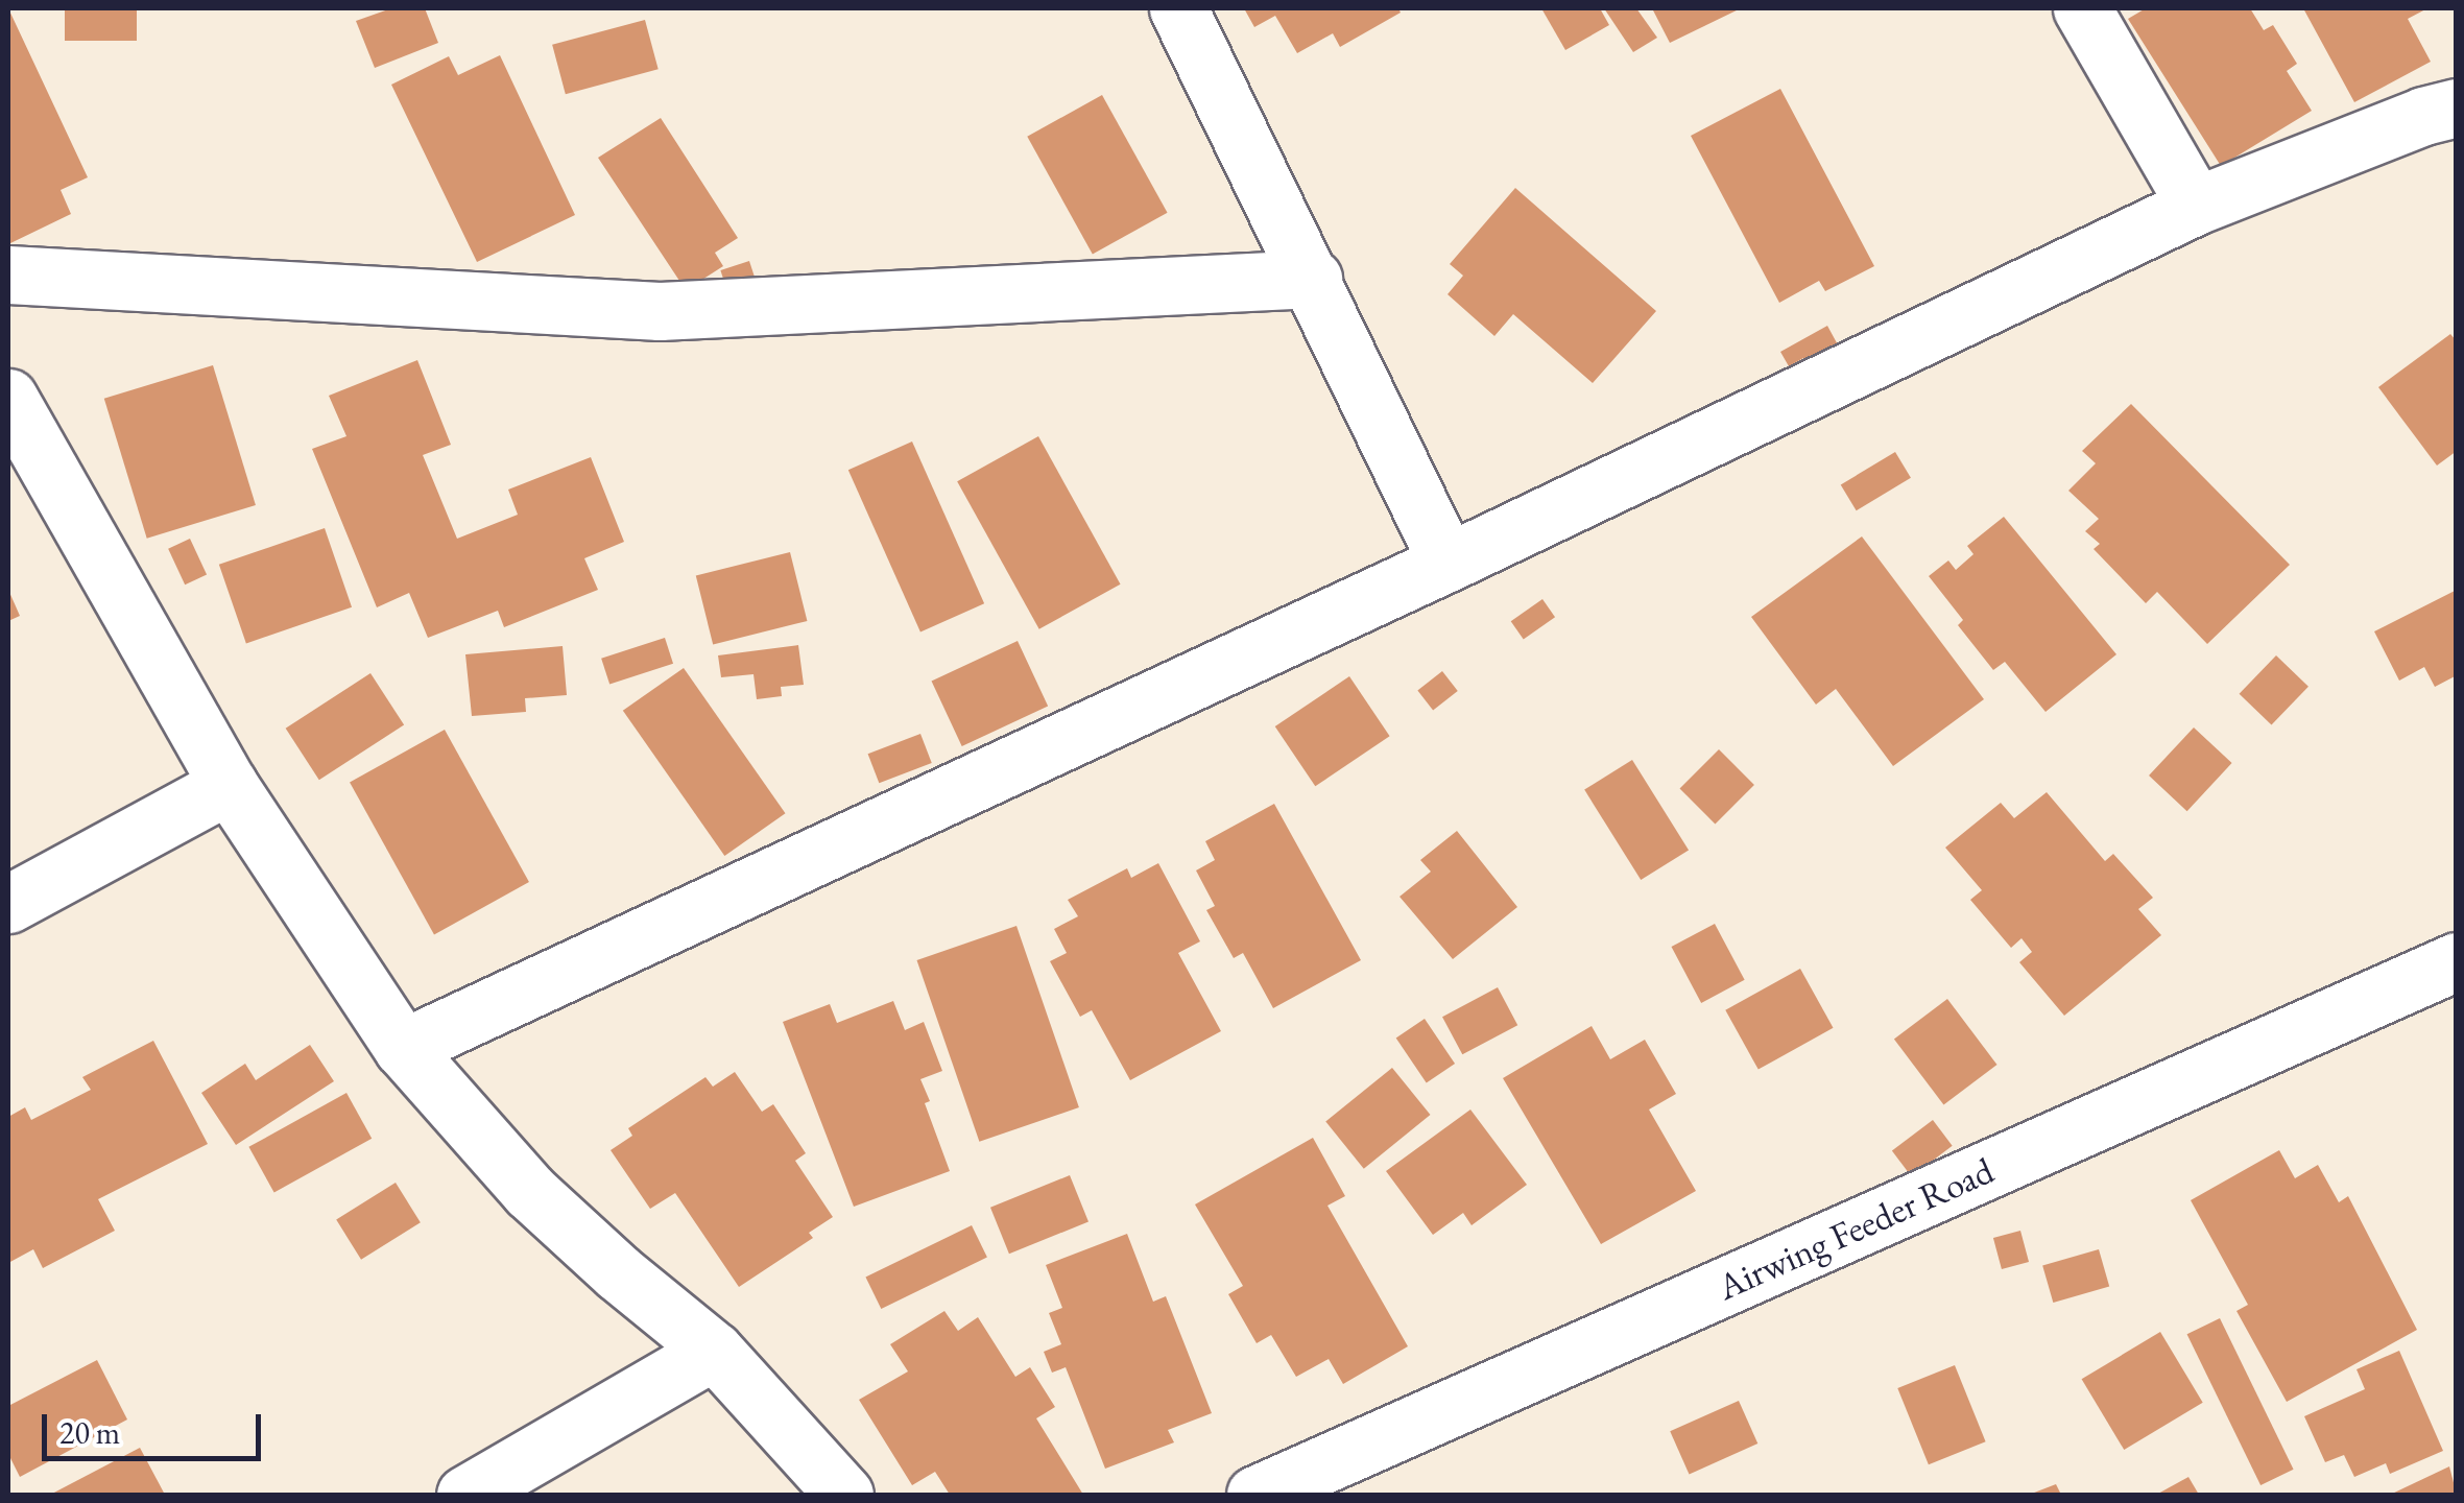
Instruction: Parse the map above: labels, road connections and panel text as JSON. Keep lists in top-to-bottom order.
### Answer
{
  "streets": {
    "street": ["Airwing Feeder Road"]
  },
  "scale_bar": "20 m"
}
